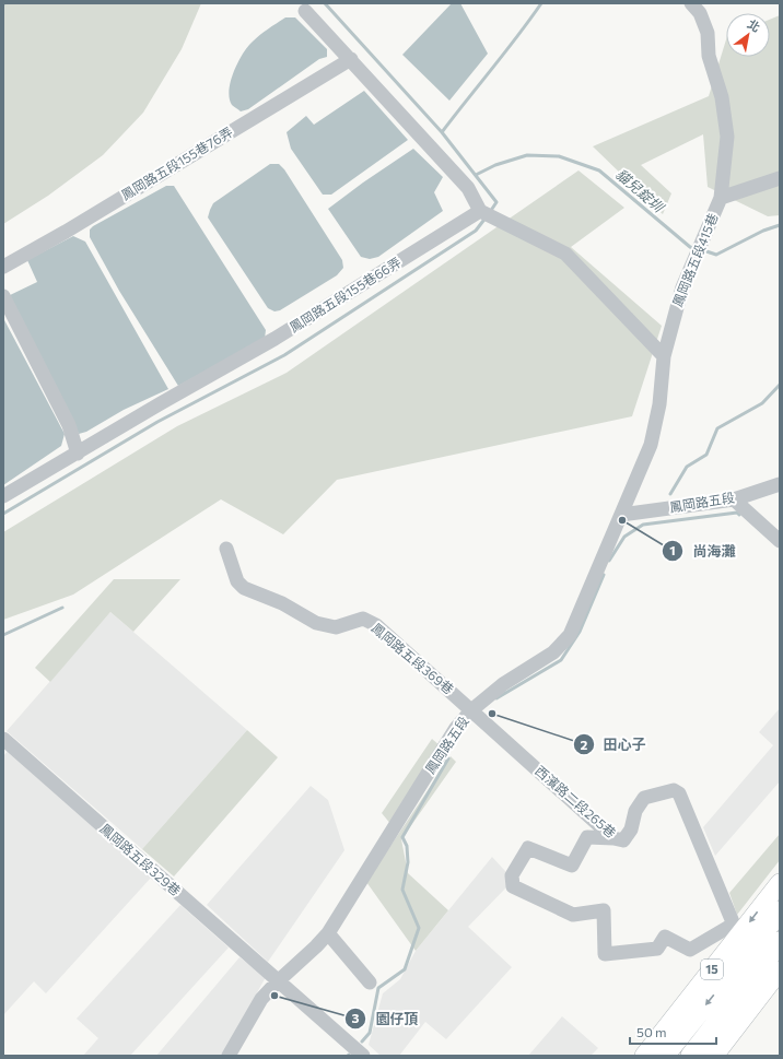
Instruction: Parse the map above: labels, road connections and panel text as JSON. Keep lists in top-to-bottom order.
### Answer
{
  "streets": {
    "main road": ["15"],
    "street": [
      "鳳岡路五段155巷76弄",
      "鳳岡路五段415巷",
      "鳳岡路五段155巷66弄",
      "鳳岡路五段",
      "鳳岡路五段369巷",
      "西濱路二段265巷",
      "鳳岡路五段329巷"
    ]
  },
  "crossings": [
    ["鳳岡路五段415巷", "鳳岡路五段"],
    ["鳳岡路五段", "鳳岡路五段369巷"],
    ["鳳岡路五段", "西濱路二段265巷"],
    ["鳳岡路五段", "鳳岡路五段329巷"],
    ["鳳岡路五段369巷", "西濱路二段265巷"],
    ["西濱路二段265巷", "15"]
  ],
  "water": ["貓兒錠圳"],
  "places": ["尚海灘", "田心子", "園仔頂"],
  "scale_bar": "50 m",
  "north": "top right"
}
